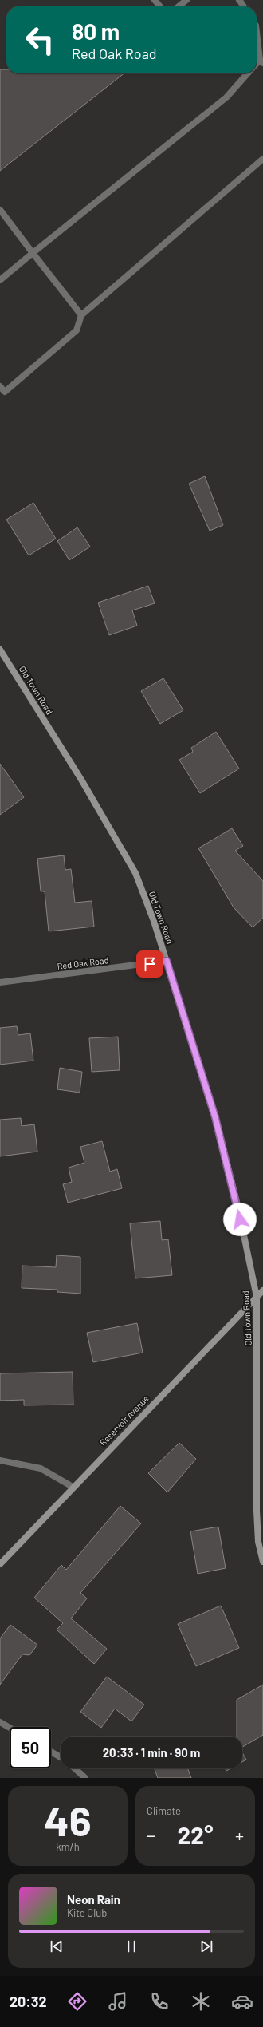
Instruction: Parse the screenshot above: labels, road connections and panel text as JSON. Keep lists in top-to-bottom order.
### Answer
{
  "streets": {
    "main road": ["Old Town Road", "Reservoir Avenue"],
    "street": ["Red Oak Road"]
  },
  "crossings": [
    ["Old Town Road", "Red Oak Road"],
    ["Old Town Road", "Reservoir Avenue"]
  ],
  "page": {
    "turn": ["80 m", "Red Oak Road"],
    "limit": "50",
    "trip": "20:33 · 1 min · 90 m",
    "tile": [
      ["46", "km/h"],
      "Climate"
    ],
    "heat": ["−", "22°", "+"],
    "song": ["Neon Rain", "Kite Club"],
    "tabs": "20:32"
  }
}
